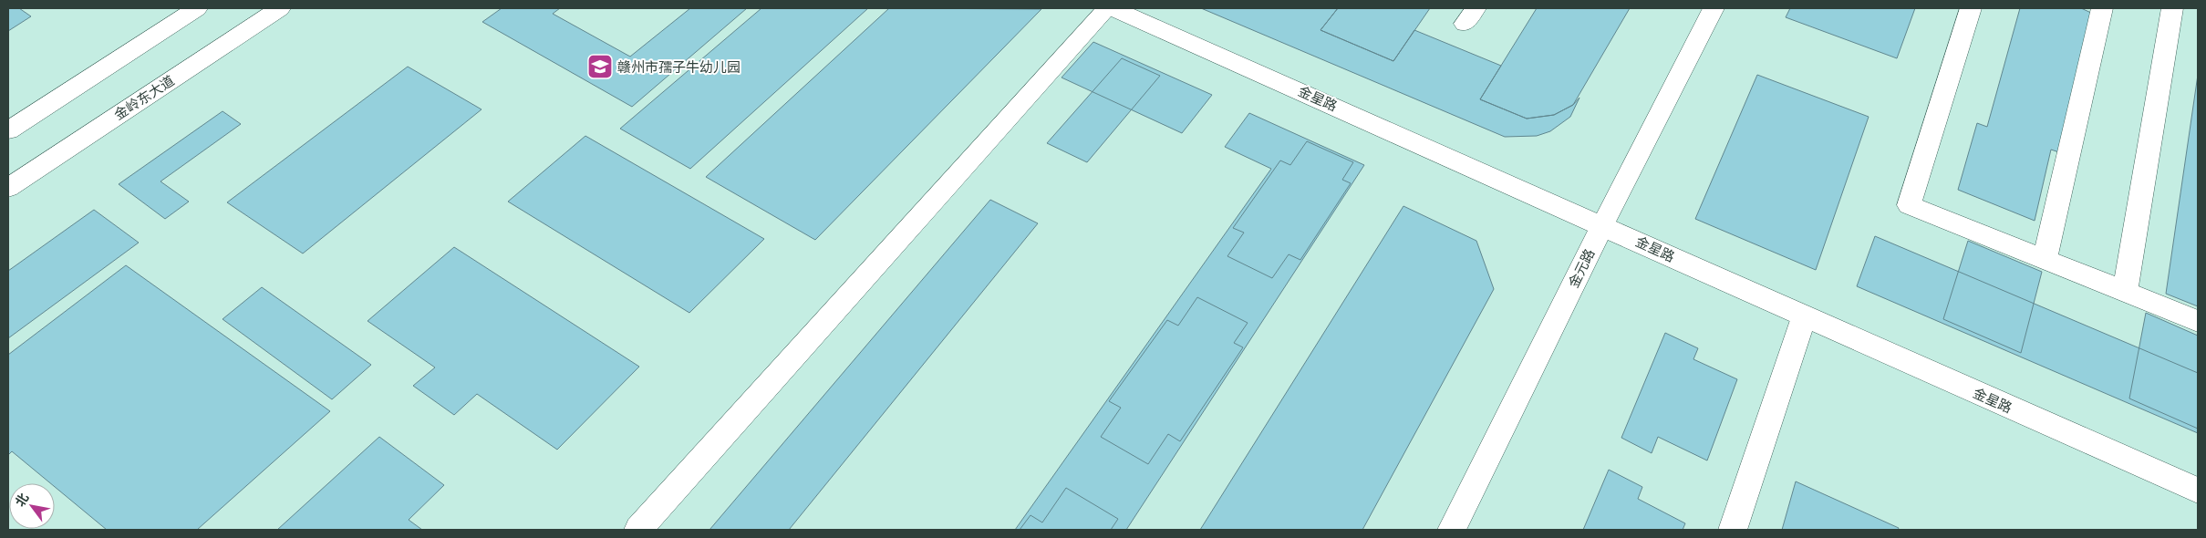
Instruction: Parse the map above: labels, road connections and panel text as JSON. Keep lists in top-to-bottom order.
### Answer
{
  "streets": {
    "street": ["金岭东大道", "金星路", "金元路"]
  },
  "crossings": [
    ["金星路", "金元路"]
  ],
  "places": {
    "school or university": ["赣州市孺子牛幼儿园"]
  },
  "north": "top left"
}
